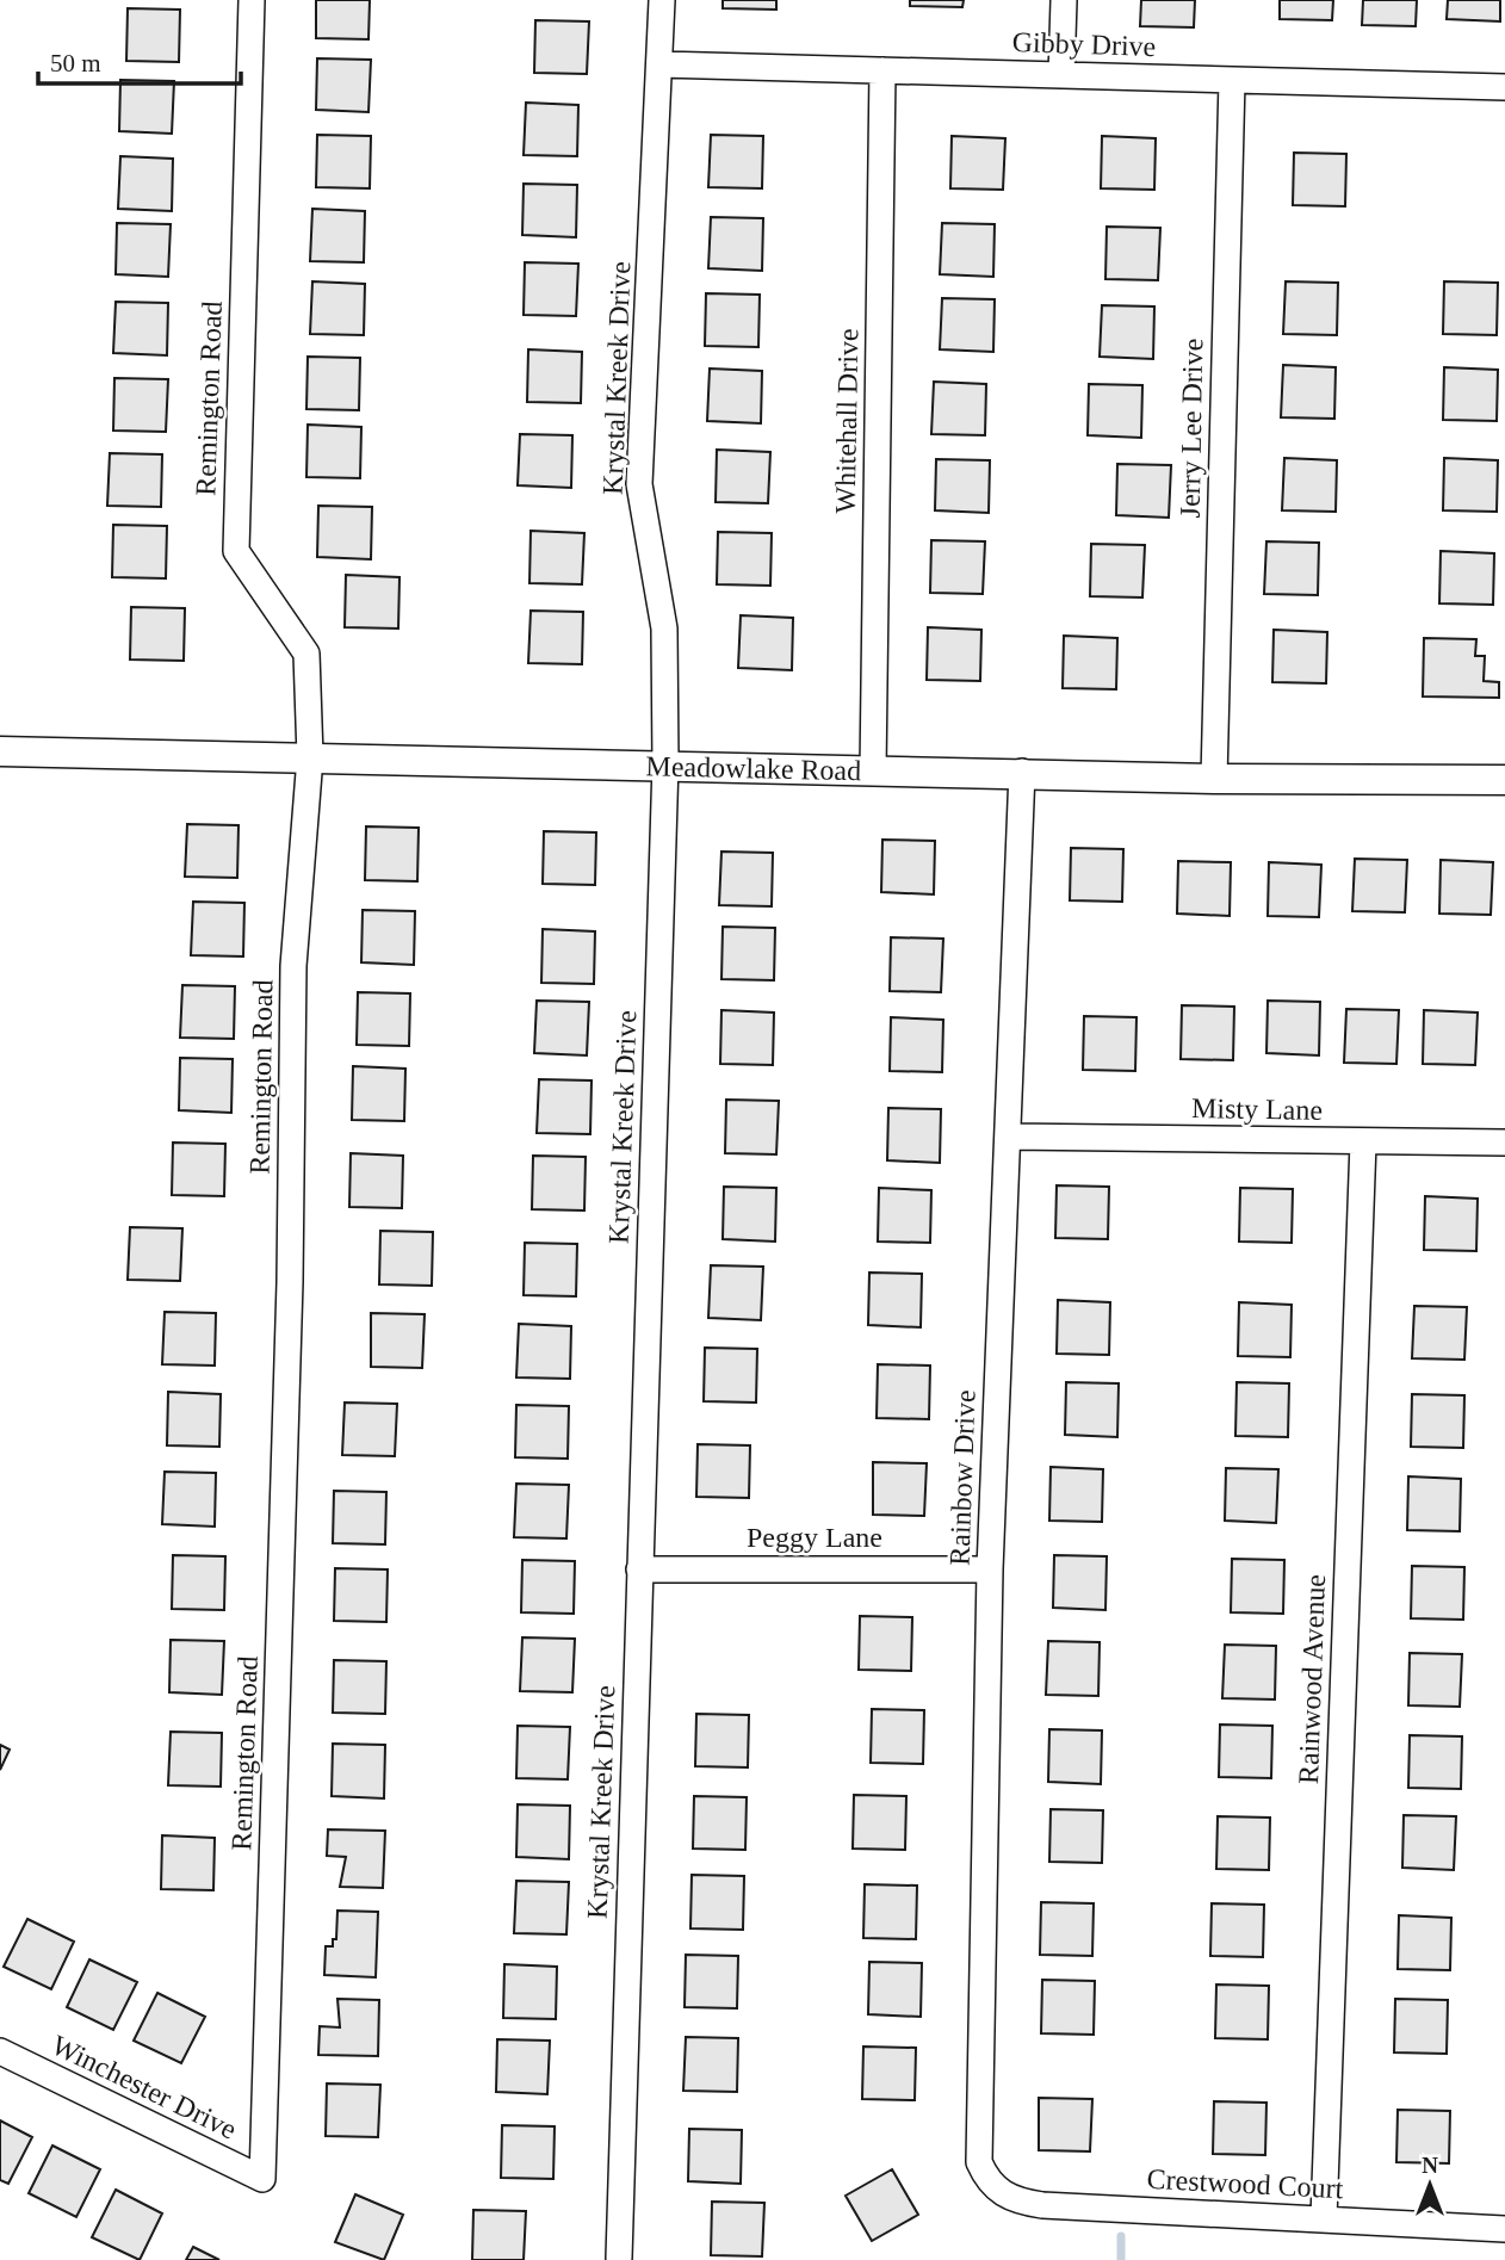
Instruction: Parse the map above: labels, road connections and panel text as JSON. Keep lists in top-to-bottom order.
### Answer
{
  "streets": {
    "street": [
      "Gibby Drive",
      "Krystal Kreek Drive",
      "Remington Road",
      "Whitehall Drive",
      "Jerry Lee Drive",
      "Meadowlake Road",
      "Misty Lane",
      "Rainbow Drive",
      "Peggy Lane",
      "Rainwood Avenue",
      "Winchester Drive",
      "Crestwood Court"
    ]
  },
  "crossings": [
    ["Gibby Drive", "Krystal Kreek Drive"],
    ["Gibby Drive", "Whitehall Drive"],
    ["Gibby Drive", "Jerry Lee Drive"],
    ["Krystal Kreek Drive", "Meadowlake Road"],
    ["Krystal Kreek Drive", "Peggy Lane"],
    ["Remington Road", "Meadowlake Road"],
    ["Remington Road", "Winchester Drive"],
    ["Whitehall Drive", "Meadowlake Road"],
    ["Jerry Lee Drive", "Meadowlake Road"],
    ["Meadowlake Road", "Rainbow Drive"],
    ["Misty Lane", "Rainbow Drive"],
    ["Misty Lane", "Rainwood Avenue"],
    ["Rainbow Drive", "Peggy Lane"],
    ["Rainbow Drive", "Crestwood Court"],
    ["Rainwood Avenue", "Crestwood Court"]
  ],
  "scale_bar": "50 m",
  "north": "top"
}
